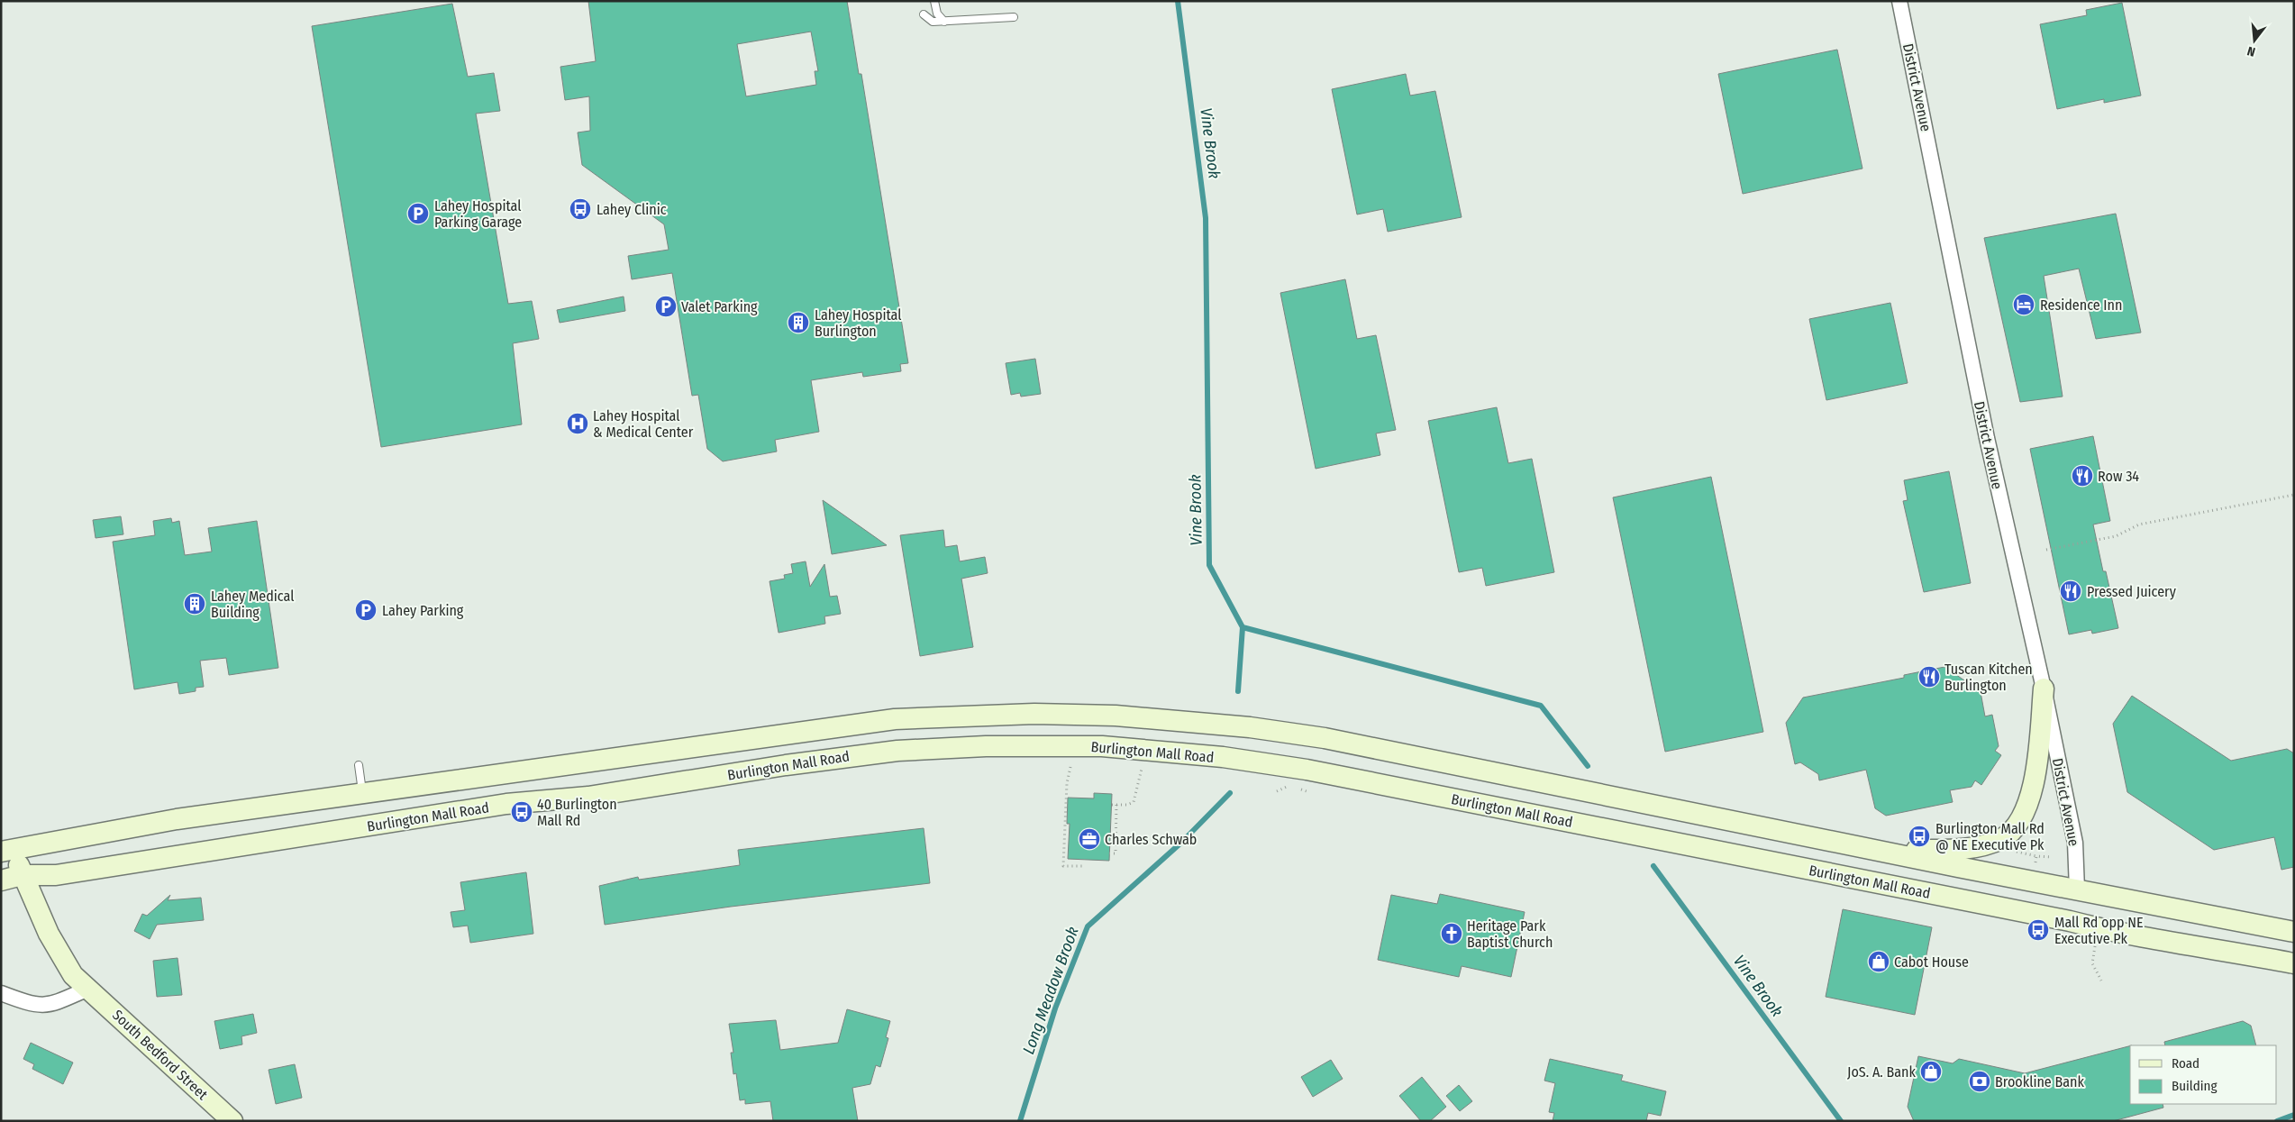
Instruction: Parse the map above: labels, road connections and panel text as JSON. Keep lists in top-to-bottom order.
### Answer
{
  "streets": {
    "main road": ["Burlington Mall Road", "South Bedford Street"],
    "street": ["District Avenue"]
  },
  "crossings": [
    ["District Avenue", "Burlington Mall Road"],
    ["Burlington Mall Road", "South Bedford Street"]
  ],
  "water": ["Vine Brook", "Long Meadow Brook"],
  "places": {
    "bus stop": [
      "Lahey Clinic",
      "40 Burlington Mall Rd",
      "Burlington Mall Rd @ NE Executive Pk",
      "Mall Rd opp NE Executive Pk"
    ],
    "parking": ["Lahey Hospital Parking Garage", "Valet Parking", "Lahey Parking"],
    "hotel": ["Residence Inn"],
    "building": ["Lahey Hospital Burlington", "Lahey Medical Building"],
    "hospital": ["Lahey Hospital & Medical Center"],
    "restaurant": ["Row 34", "Pressed Juicery", "Tuscan Kitchen Burlington"],
    "office": ["Charles Schwab"],
    "church": ["Heritage Park Baptist Church"],
    "shop": ["Cabot House", "JoS. A. Bank"],
    "bank": ["Brookline Bank"]
  },
  "legend": ["Road", "Building"],
  "north": "bottom"
}
